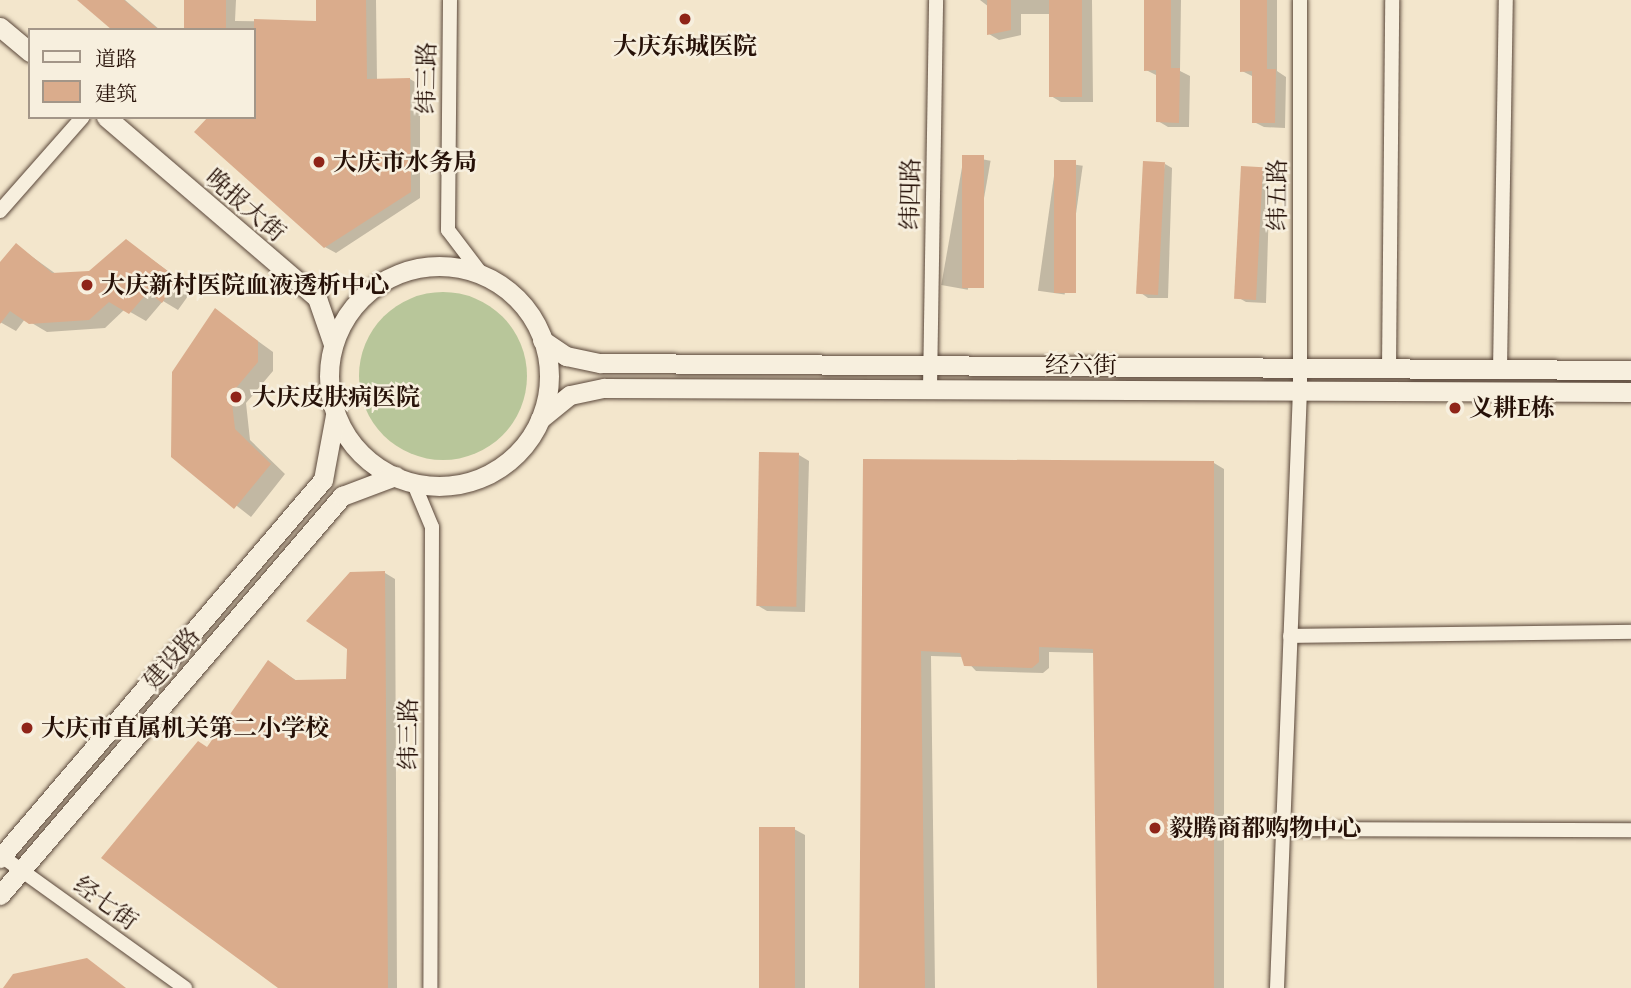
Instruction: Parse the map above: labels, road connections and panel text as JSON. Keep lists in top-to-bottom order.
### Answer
{
  "streets": {
    "main road": ["晚报大街", "经六街", "建设路"],
    "street": [
      "纬三路",
      "纬四路",
      "纬五路",
      "经七街"
    ]
  },
  "crossings": [
    ["纬三路", "晚报大街"],
    ["纬三路", "经六街"],
    ["纬三路", "建设路"],
    ["纬四路", "经六街"],
    ["纬五路", "经六街"],
    ["晚报大街", "经六街"],
    ["晚报大街", "建设路"],
    ["经六街", "建设路"],
    ["建设路", "经七街"]
  ],
  "places": [
    "大庆东城医院",
    "大庆市水务局",
    "大庆新村医院血液透析中心",
    "大庆皮肤病医院",
    "义耕E栋",
    "大庆市直属机关第二小学校",
    "毅腾商都购物中心"
  ],
  "legend": ["道路", "建筑"]
}
